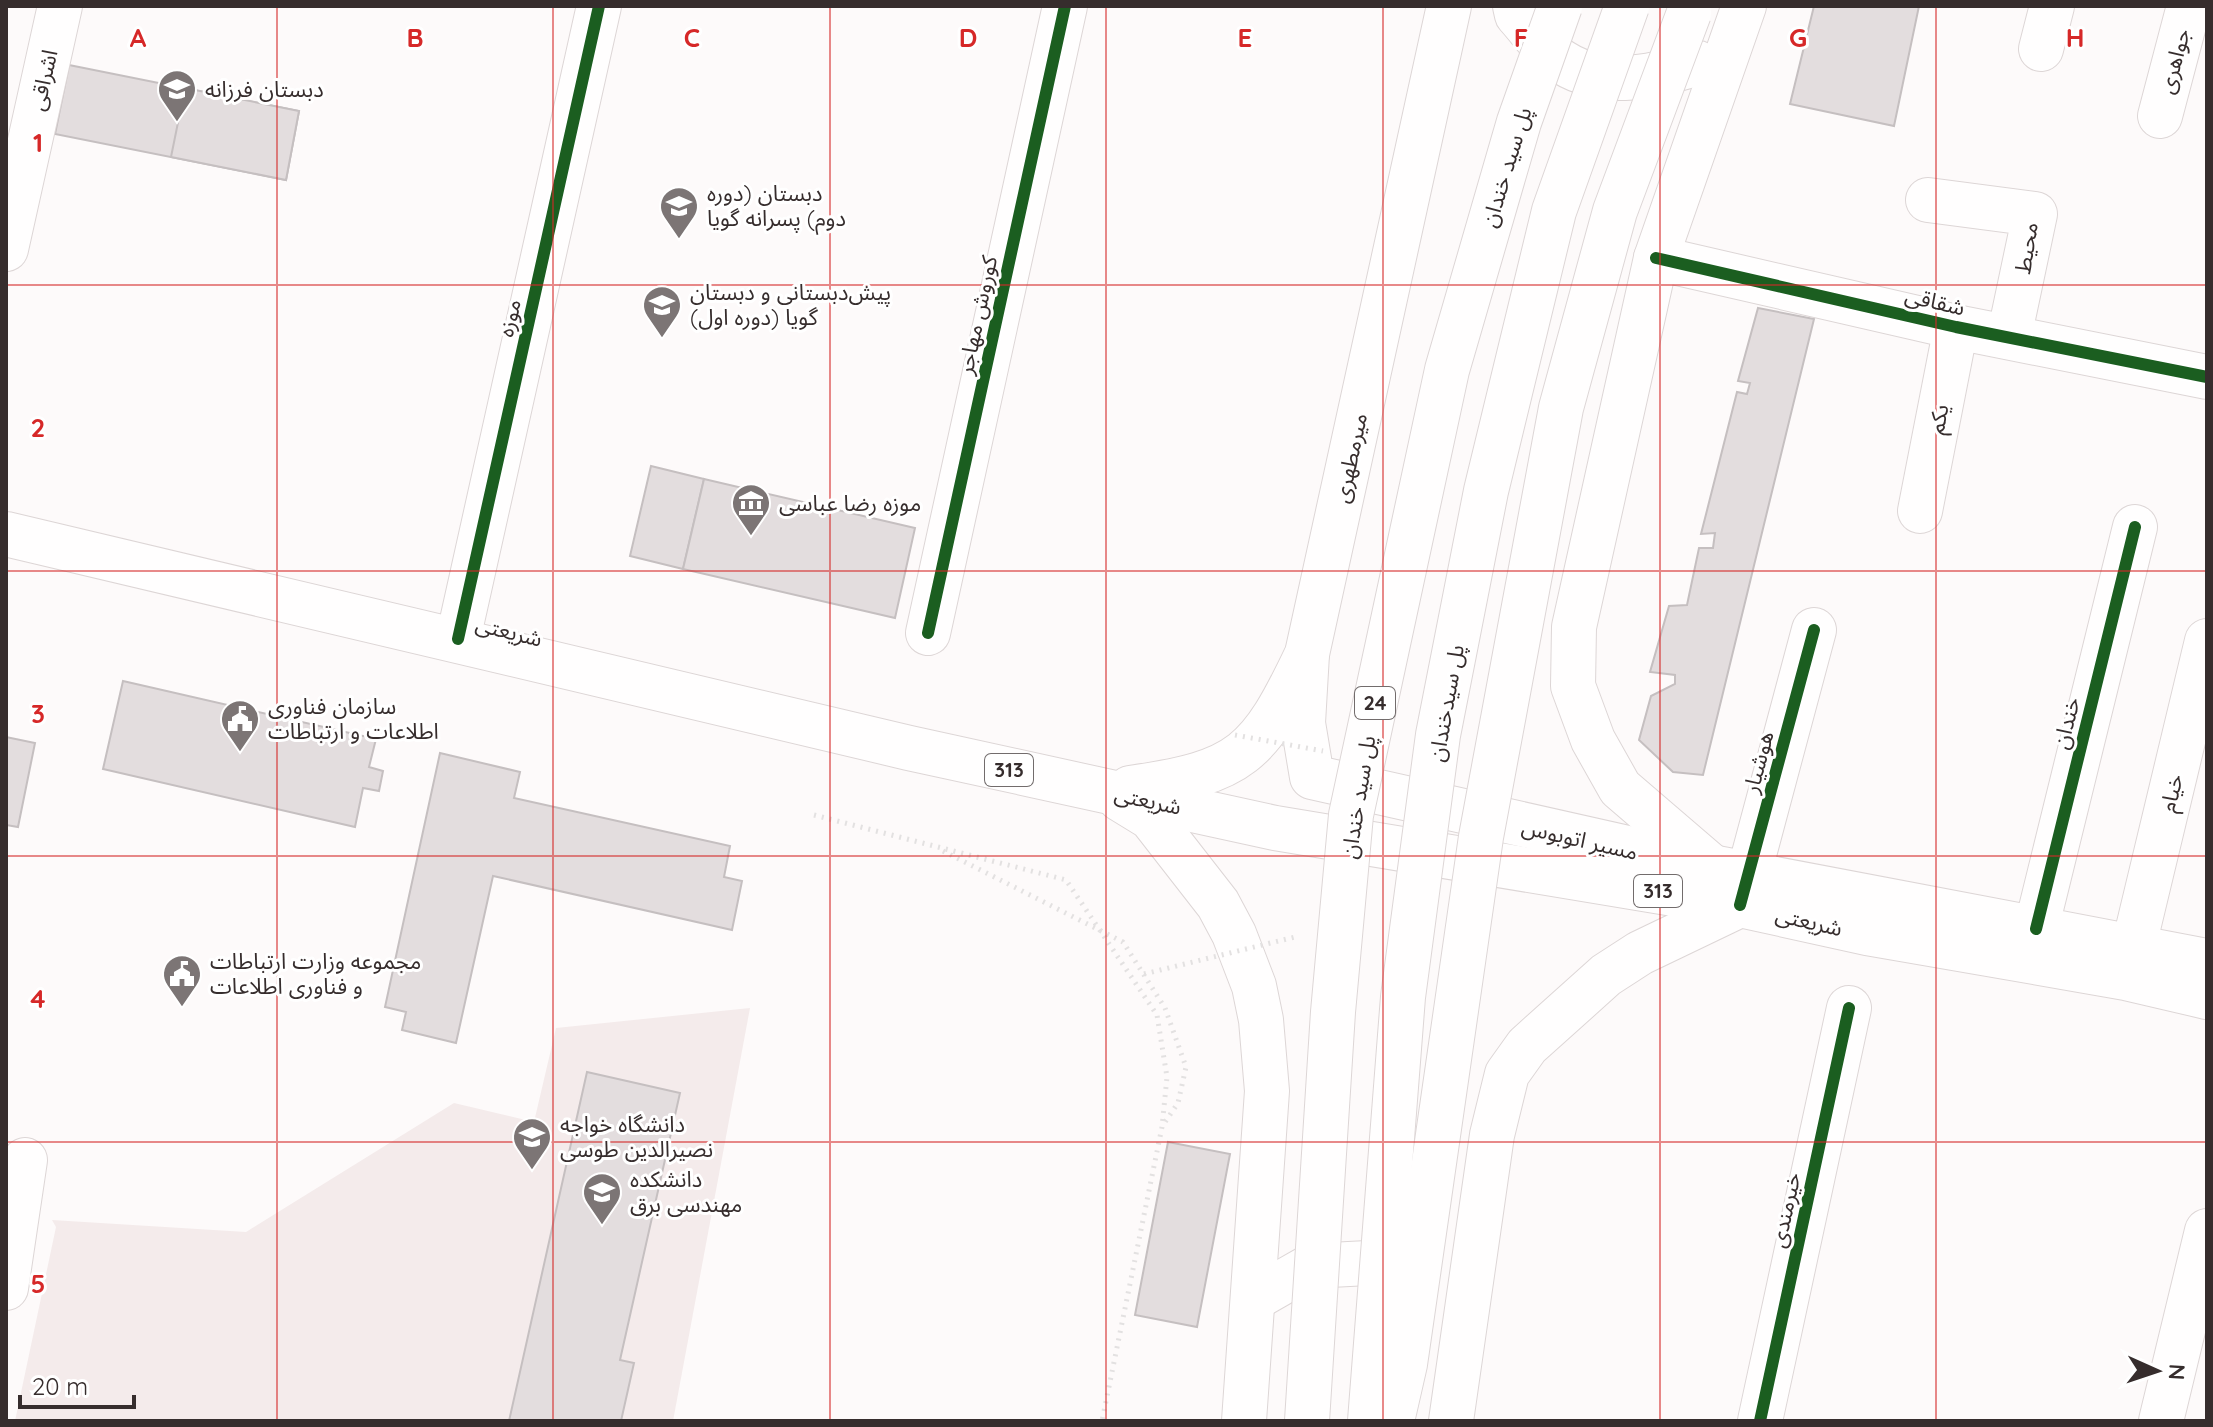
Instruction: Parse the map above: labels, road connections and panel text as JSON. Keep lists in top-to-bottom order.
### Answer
{
  "streets": {
    "main road": [
      "جواهری",
      "اشراقی",
      "پل سید خندان",
      "محیط",
      "شقاقی",
      "کوروش مهاجر",
      "موزه",
      "یکم",
      "میرمطهری",
      "شریعتی",
      "24",
      "پل سیدخندان",
      "خندان",
      "هوشیار",
      "313",
      "خیام",
      "مسیر اتوبوس",
      "خیرمندی"
    ]
  },
  "crossings": [
    ["محیط", "شقاقی"],
    ["شقاقی", "یکم"],
    ["موزه", "شریعتی"],
    ["میرمطهری", "شریعتی"],
    ["میرمطهری", "مسیر اتوبوس"],
    ["شریعتی", "خندان"],
    ["شریعتی", "هوشیار"],
    ["شریعتی", "خیام"],
    ["شریعتی", "مسیر اتوبوس"],
    ["هوشیار", "مسیر اتوبوس"]
  ],
  "places": {
    "school or university": [
      "دبستان فرزانه",
      "دبستان (دوره دوم) پسرانه گویا",
      "پیش‌دبستانی و دبستان (دوره اول) گویا",
      "دانشگاه خواجه نصیرالدین طوسی",
      "دانشکده مهندسی برق"
    ],
    "museum": ["موزه رضا عباسی"],
    "public building": ["سازمان فناوری اطلاعات و ارتباطات", "مجموعه وزارت ارتباطات و فناوری اطلاعات"]
  },
  "scale_bar": "20 m",
  "north": "right",
  "grid": {
    "columns": [
      "A",
      "B",
      "C",
      "D",
      "E",
      "F",
      "G",
      "H"
    ],
    "rows": [
      "1",
      "2",
      "3",
      "4",
      "5"
    ]
  }
}
